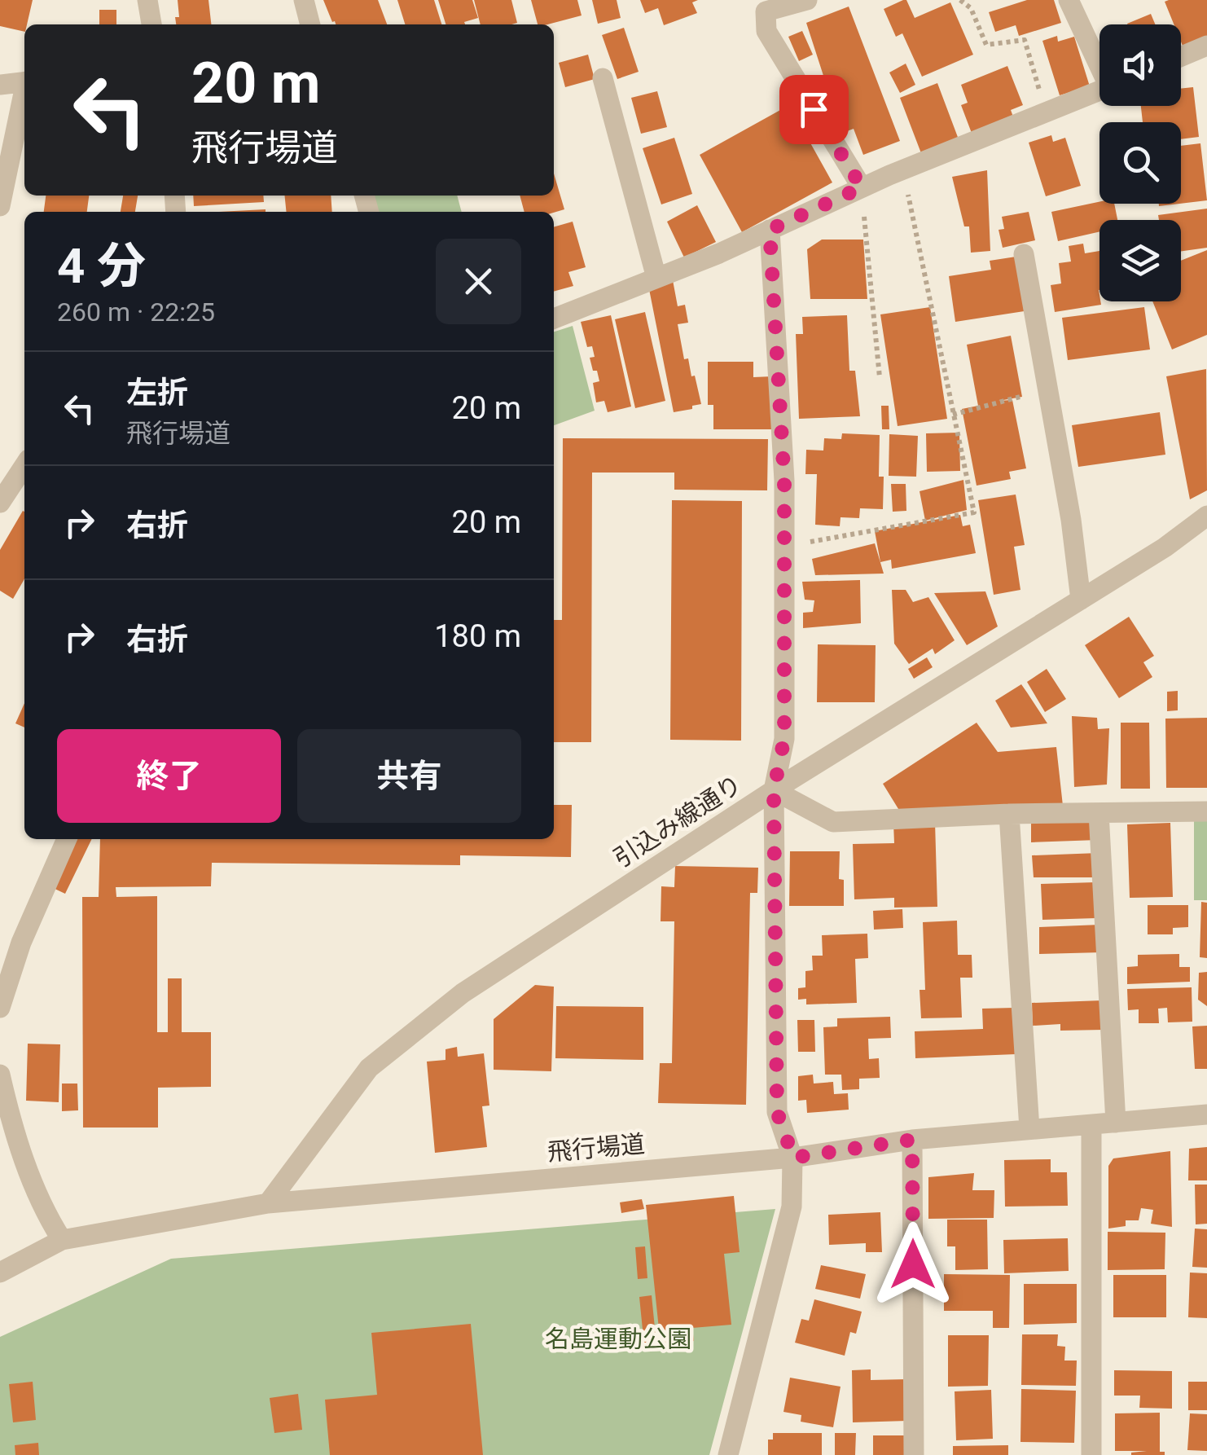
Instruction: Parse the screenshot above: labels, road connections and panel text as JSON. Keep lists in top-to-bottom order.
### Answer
{
  "streets": {
    "street": ["引込み線通り", "飛行場道"]
  },
  "crossings": [
    ["引込み線通り", "飛行場道"]
  ],
  "parks": ["名島運動公園"],
  "page": {
    "turn": ["20 m", "飛行場道"],
    "heading": ["4 分", "260 m · 22:25"],
    "list": [
      {
        "name": "左折",
        "note": "飛行場道",
        "value": "20 m"
      },
      {
        "name": "右折",
        "value": "20 m"
      },
      {
        "name": "右折",
        "value": "180 m"
      }
    ],
    "buttons": ["終了", "共有"]
  }
}
